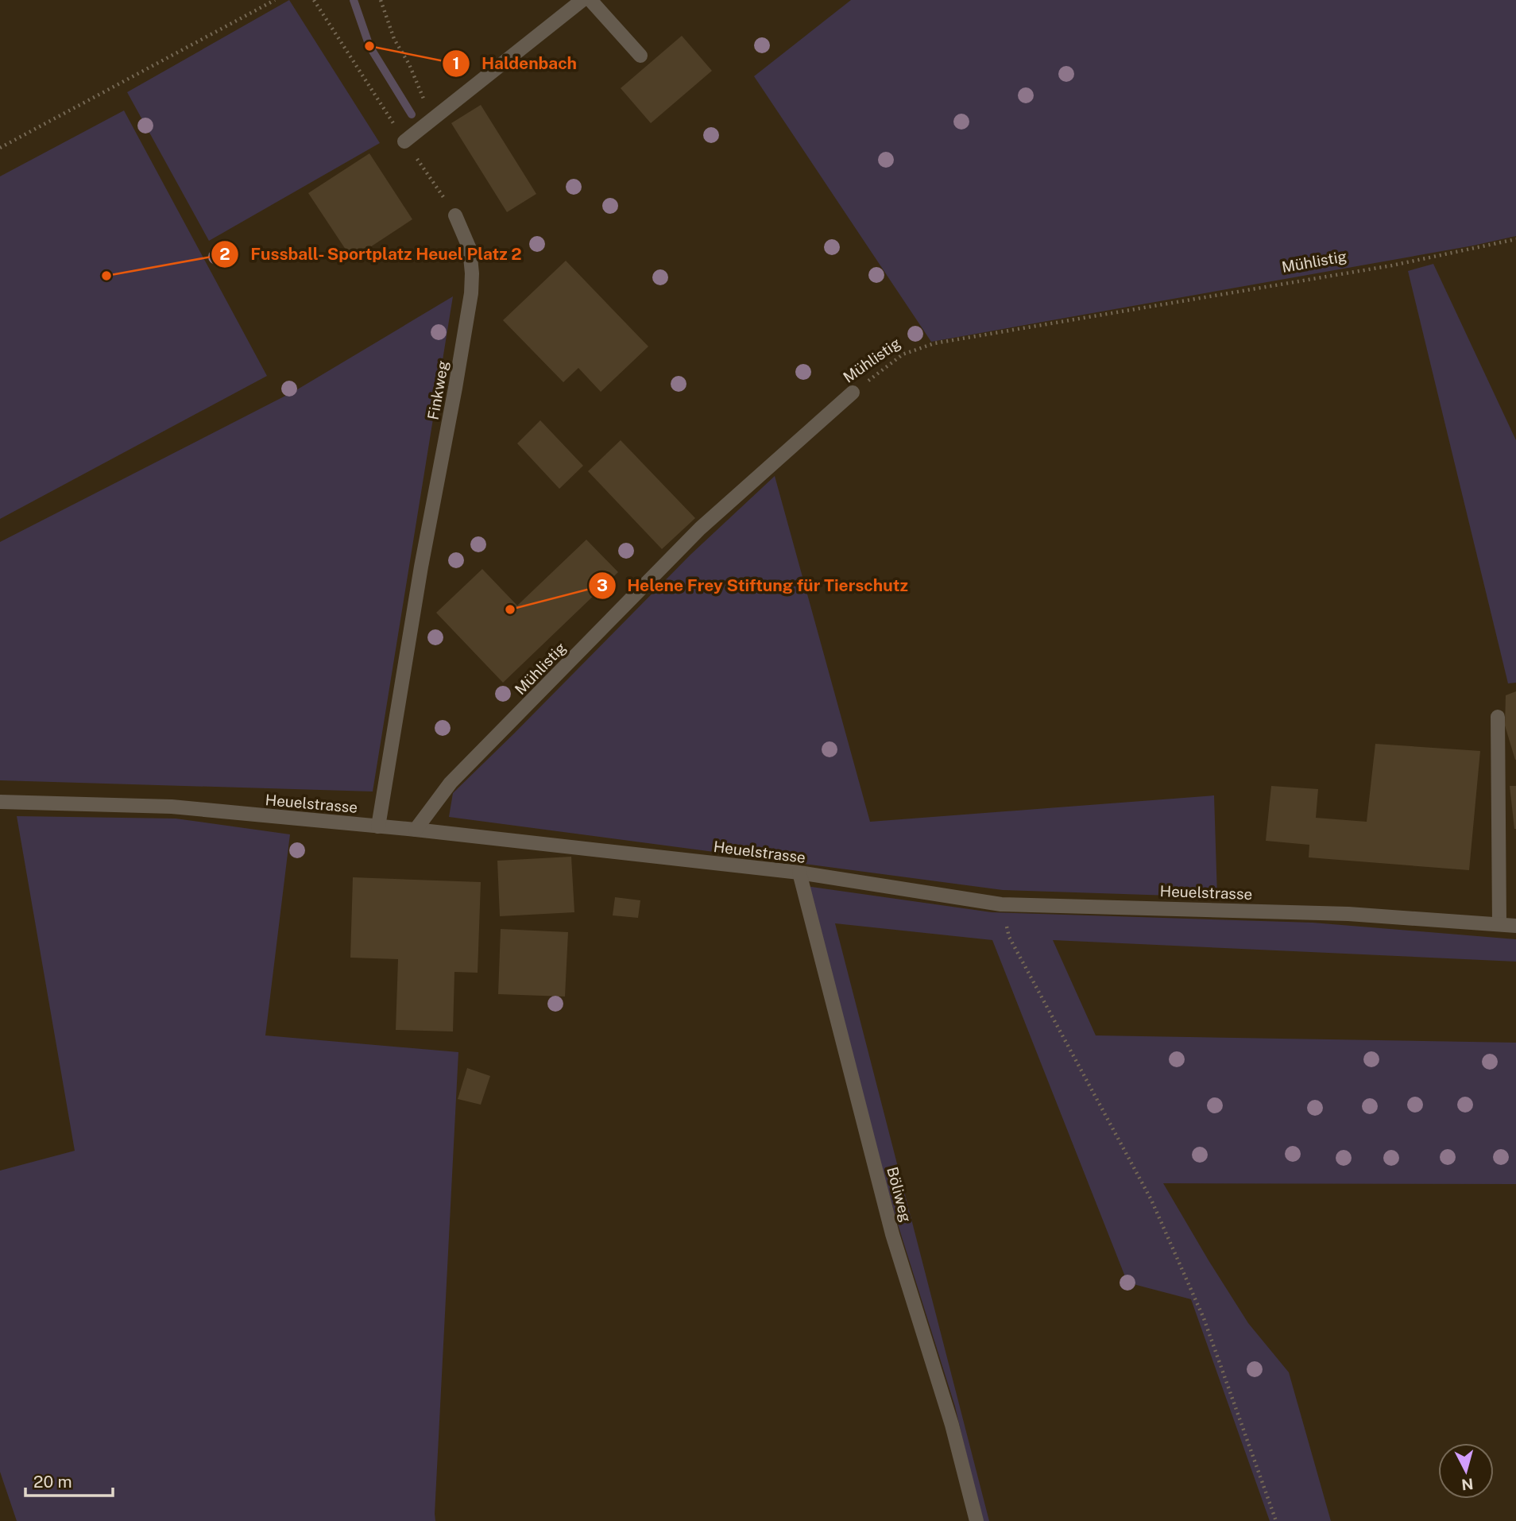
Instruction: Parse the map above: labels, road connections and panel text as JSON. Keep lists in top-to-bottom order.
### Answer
{
  "streets": {
    "street": [
      "Mühlistig",
      "Finkweg",
      "Heuelstrasse",
      "Böliweg"
    ]
  },
  "crossings": [
    ["Mühlistig", "Heuelstrasse"],
    ["Finkweg", "Heuelstrasse"],
    ["Heuelstrasse", "Böliweg"]
  ],
  "places": ["Haldenbach", "Fussball- Sportplatz Heuel Platz 2", "Helene Frey Stiftung für Tierschutz"],
  "scale_bar": "20 m",
  "north": "bottom"
}
